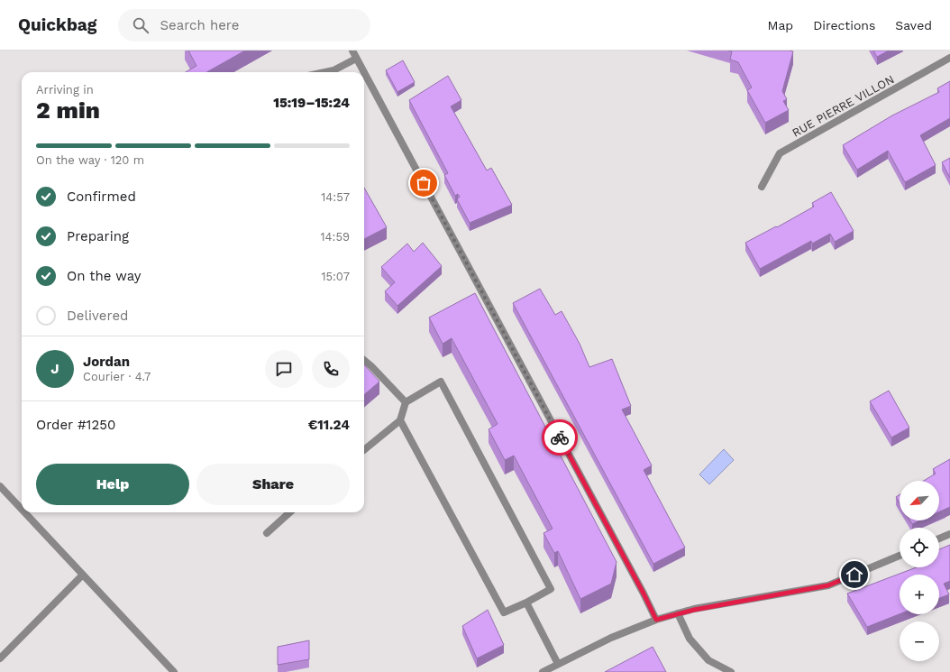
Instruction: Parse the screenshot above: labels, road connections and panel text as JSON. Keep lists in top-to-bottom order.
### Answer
{
  "streets": {
    "street": ["RUE PIERRE VILLON"]
  },
  "north": "bottom left",
  "page": {
    "header": "Quickbag",
    "search": "Search here",
    "nav": ["Map", "Directions", "Saved"],
    "heading": ["2 min", "Arriving in", "15:19–15:24"],
    "panel": [
      "Jordan",
      "Courier · 4.7",
      "Order #1250",
      "€11.24"
    ],
    "bar": "On the way · 120 m",
    "list": [
      ["Confirmed", "14:57"],
      ["Preparing", "14:59"],
      ["On the way", "15:07"],
      "Delivered"
    ],
    "round": "J",
    "buttons": ["Help", "Share"],
    "map_buttons": ["+", "−"]
  }
}
